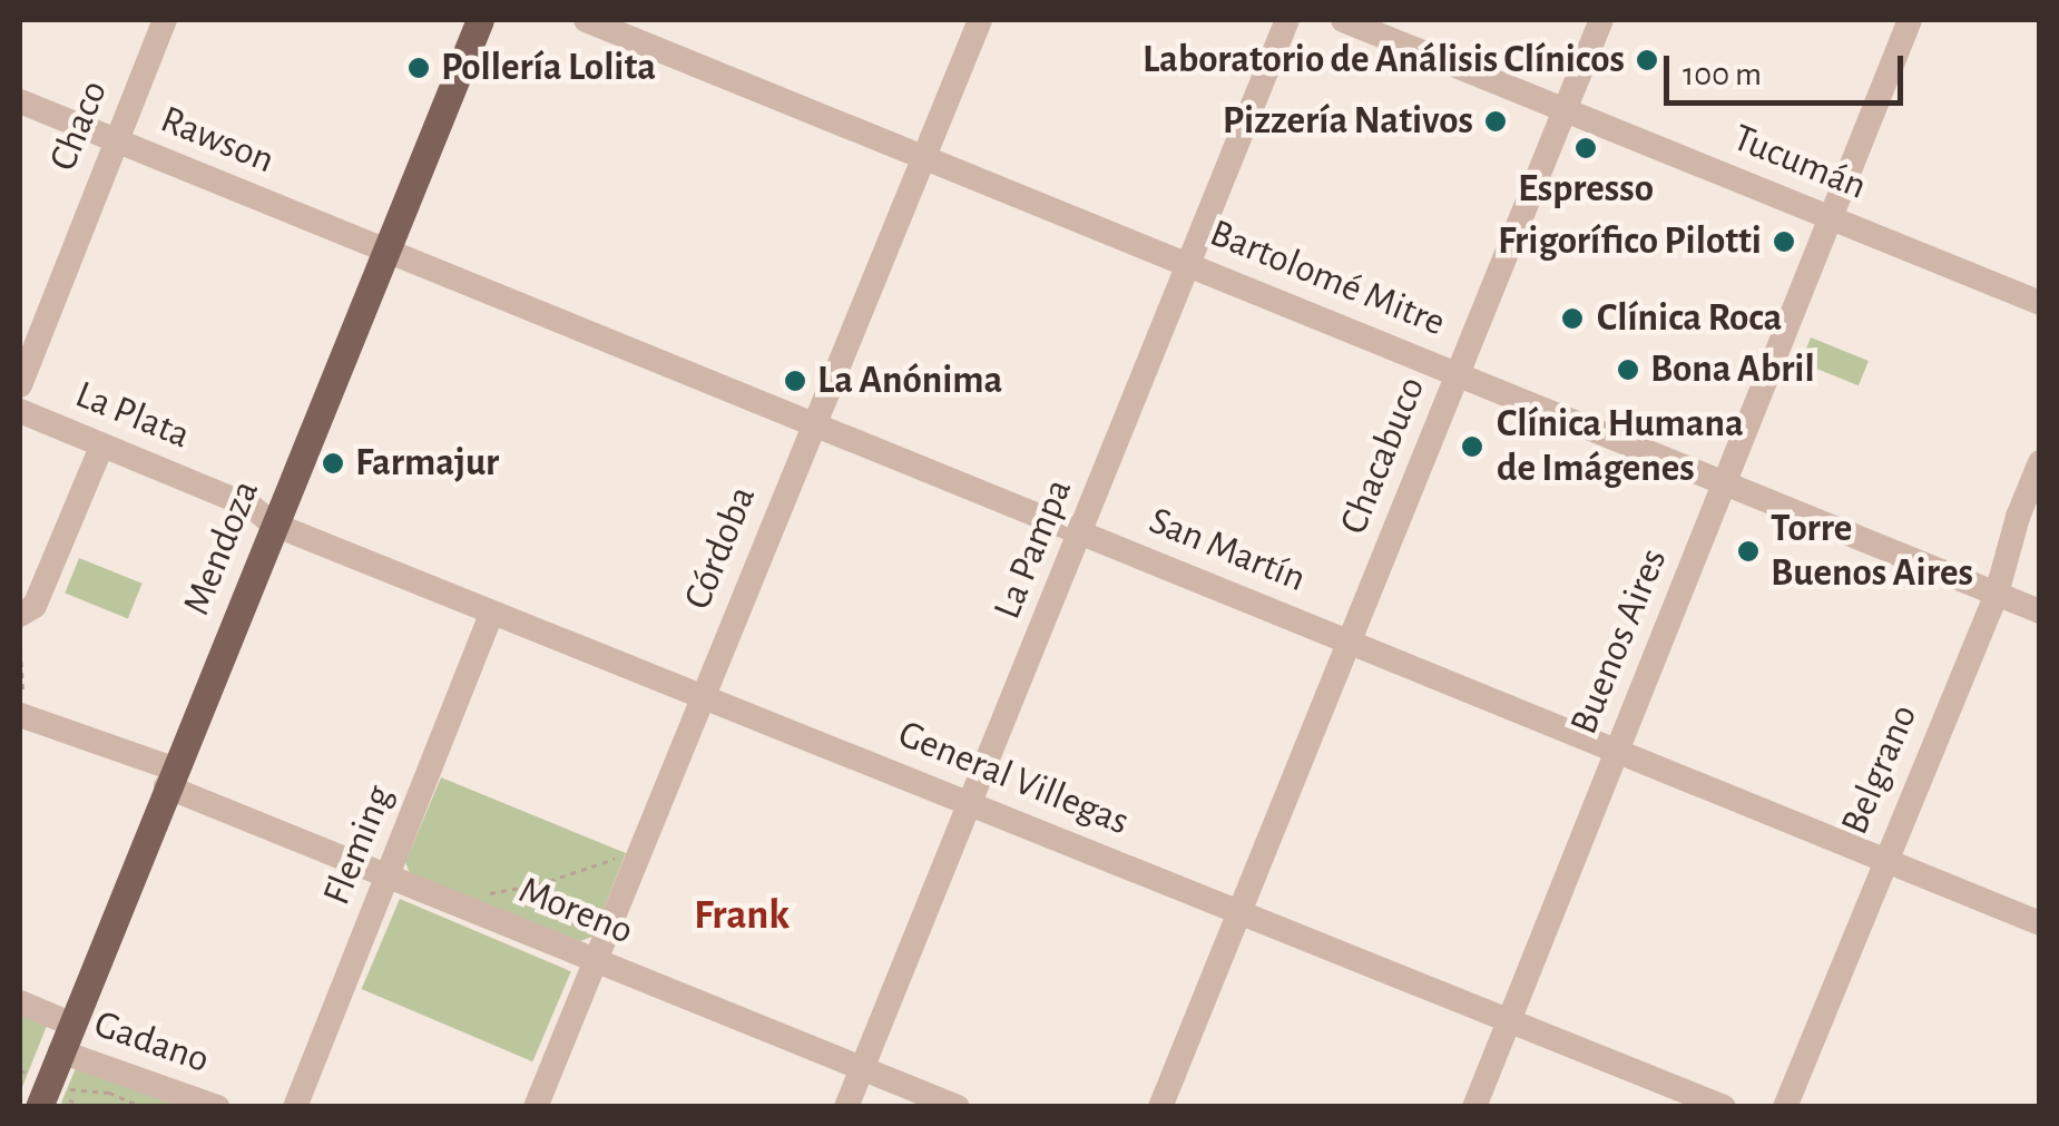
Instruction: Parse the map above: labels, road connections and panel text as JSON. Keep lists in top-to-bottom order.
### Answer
{
  "streets": {
    "main road": ["Mendoza"],
    "street": [
      "Chaco",
      "Rawson",
      "Tucumán",
      "Bartolomé Mitre",
      "La Plata",
      "Chacabuco",
      "Córdoba",
      "La Pampa",
      "San Martín",
      "Buenos Aires",
      "Belgrano",
      "General Villegas",
      "Fleming",
      "Moreno",
      "Gadano"
    ]
  },
  "crossings": [
    ["Chaco", "Rawson"],
    ["Rawson", "Mendoza"],
    ["Rawson", "San Martín"],
    ["Tucumán", "Chacabuco"],
    ["Tucumán", "Buenos Aires"],
    ["Bartolomé Mitre", "Chacabuco"],
    ["Bartolomé Mitre", "Córdoba"],
    ["Bartolomé Mitre", "La Pampa"],
    ["Bartolomé Mitre", "Buenos Aires"],
    ["Bartolomé Mitre", "Belgrano"],
    ["La Plata", "Mendoza"],
    ["La Plata", "General Villegas"],
    ["Chacabuco", "San Martín"],
    ["Chacabuco", "General Villegas"],
    ["Mendoza", "San Martín"],
    ["Mendoza", "General Villegas"],
    ["Mendoza", "Moreno"],
    ["Mendoza", "Gadano"],
    ["Córdoba", "San Martín"],
    ["Córdoba", "General Villegas"],
    ["Córdoba", "Moreno"],
    ["La Pampa", "San Martín"],
    ["La Pampa", "General Villegas"],
    ["La Pampa", "Moreno"],
    ["San Martín", "Buenos Aires"],
    ["San Martín", "Belgrano"],
    ["Buenos Aires", "General Villegas"],
    ["General Villegas", "Fleming"],
    ["Fleming", "Moreno"]
  ],
  "districts": ["Frank"],
  "places": [
    "Laboratorio de Análisis Clínicos",
    "Pollería Lolita",
    "Pizzería Nativos",
    "Espresso",
    "Frigorífico Pilotti",
    "Clínica Roca",
    "Bona Abril",
    "La Anónima",
    "Clínica Humana de Imágenes",
    "Farmajur",
    "Torre Buenos Aires"
  ],
  "scale_bar": "100 m"
}
